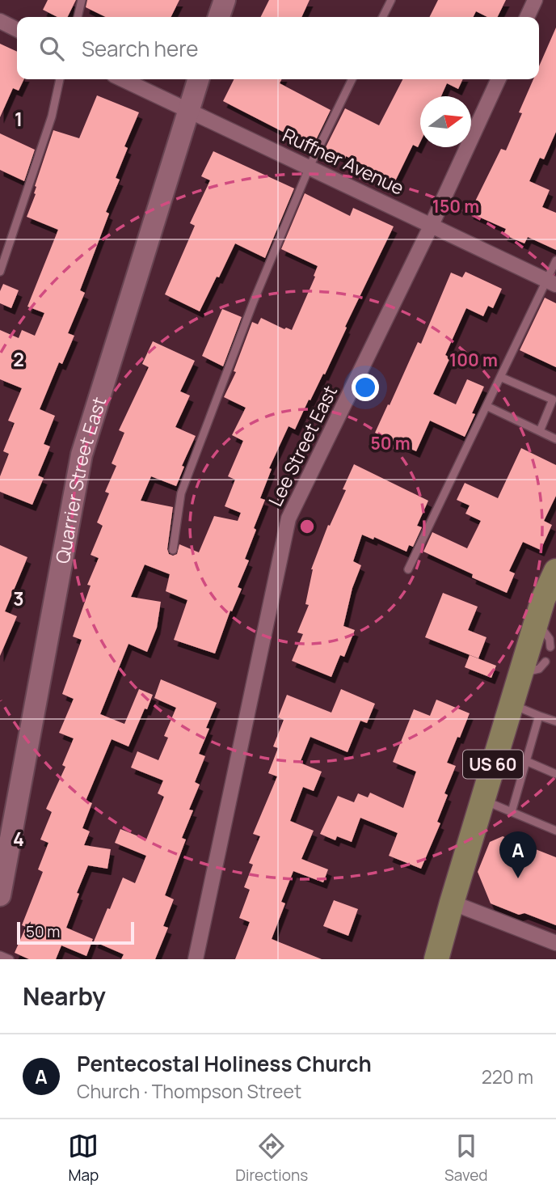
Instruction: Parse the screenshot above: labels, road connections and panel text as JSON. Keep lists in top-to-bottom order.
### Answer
{
  "streets": {
    "main road": ["Quarrier Street East", "US 60"],
    "street": ["Ruffner Avenue", "Lee Street East"]
  },
  "crossings": [
    ["Ruffner Avenue", "Lee Street East"],
    ["Ruffner Avenue", "Quarrier Street East"]
  ],
  "scale_bar": "50 m",
  "north": "right",
  "page": {
    "search": "Search here",
    "pins": "A",
    "scale": "50 m",
    "heading": "Nearby",
    "list": [
      {
        "mark": "A",
        "name": "Pentecostal Holiness Church",
        "note": "Church · Thompson Street",
        "value": "220 m"
      }
    ],
    "nav": ["Map", "Directions", "Saved"]
  },
  "grid": {
    "rows": [
      "1",
      "2",
      "3",
      "4"
    ]
  },
  "rings": ["150 m", "100 m", "50 m"]
}
